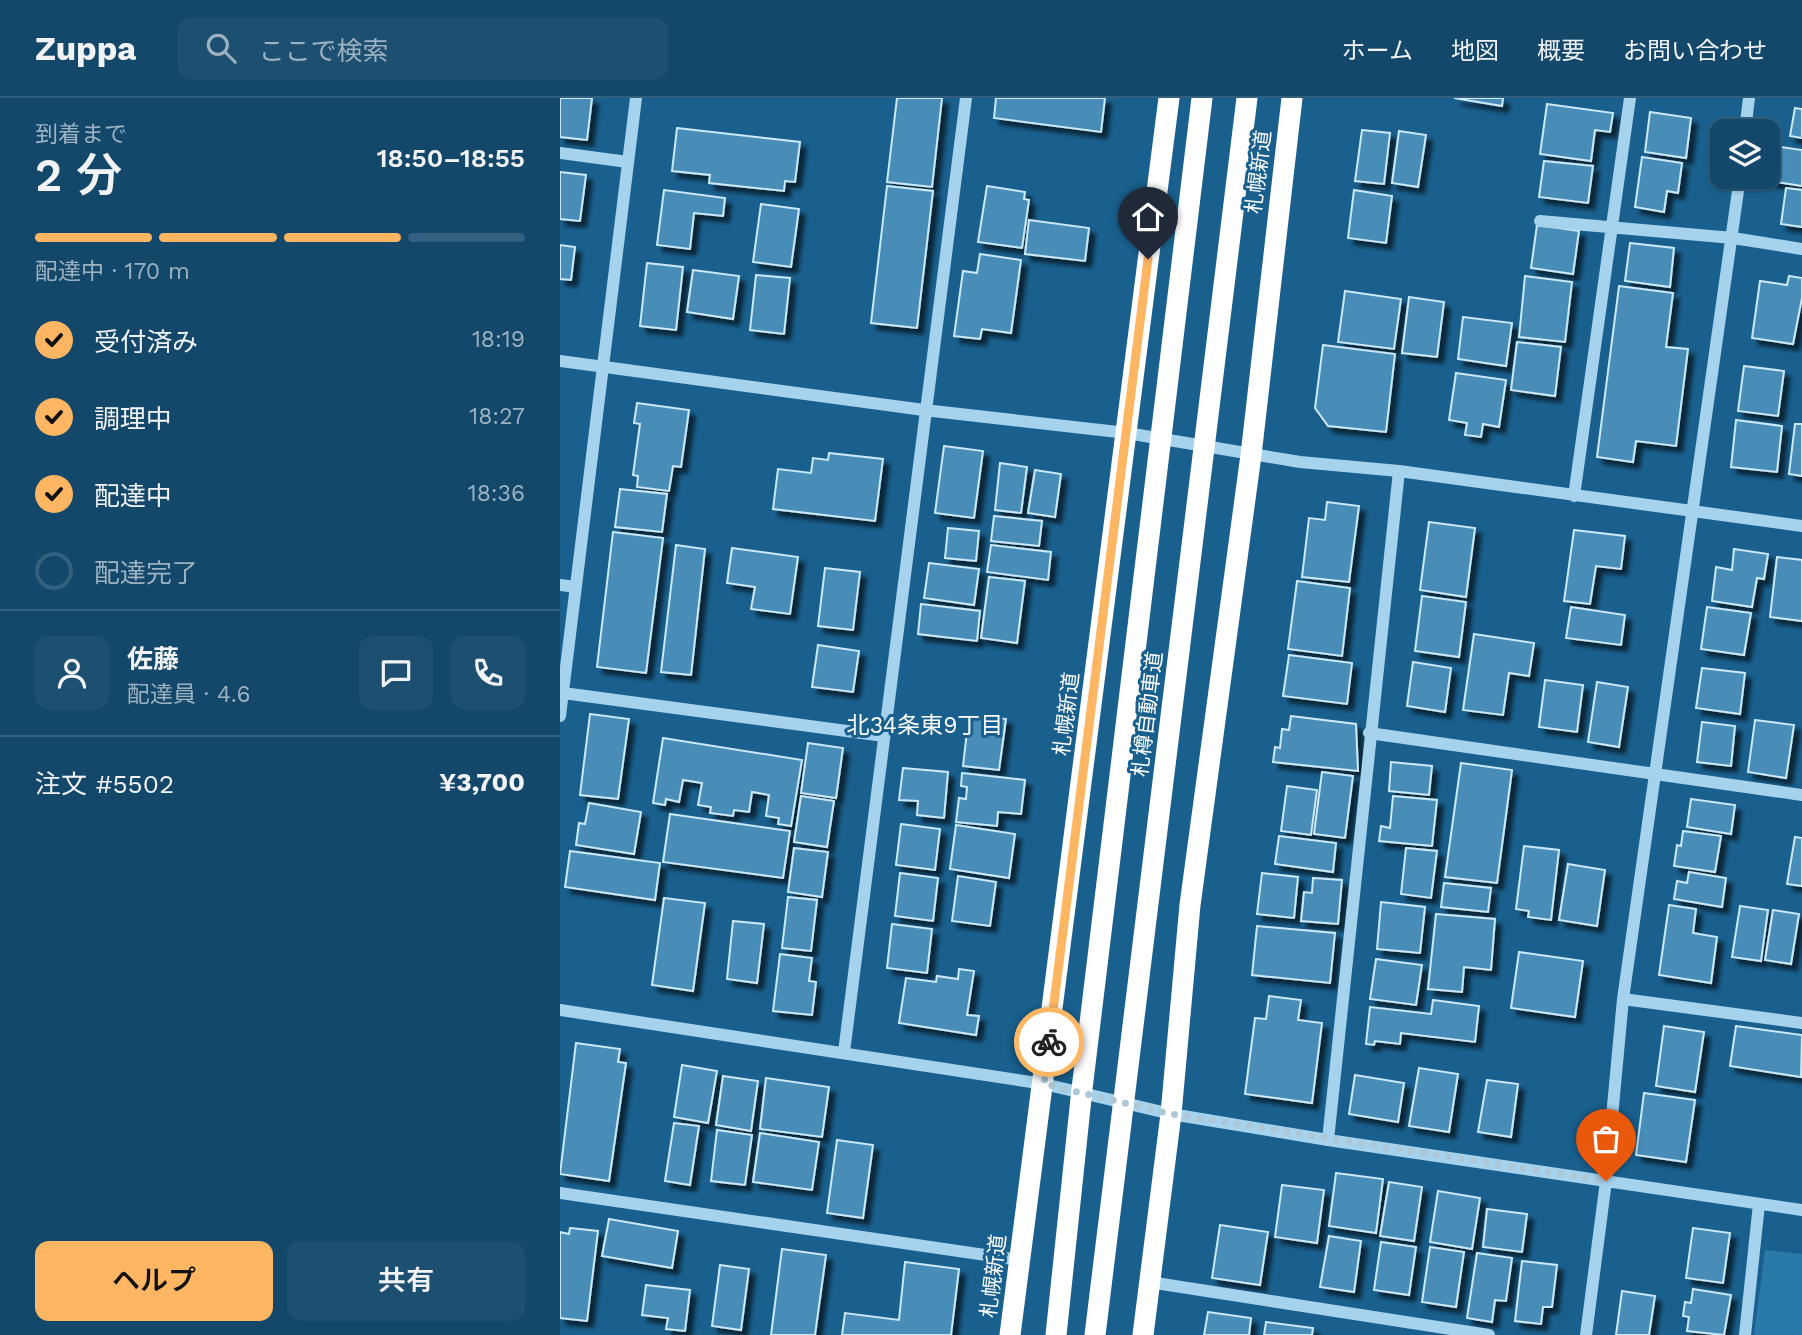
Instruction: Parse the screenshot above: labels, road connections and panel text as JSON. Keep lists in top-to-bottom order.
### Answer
{
  "streets": {
    "highway": ["札幌新道", "札樽自動車道"]
  },
  "districts": ["北34条東9丁目"],
  "page": {
    "header": "Zuppa",
    "search": "ここで検索",
    "nav": [
      "ホーム",
      "地図",
      "概要",
      "お問い合わせ"
    ],
    "heading": ["2 分", "到着まで", "18:50–18:55"],
    "panel": [
      "佐藤",
      "配達員 · 4.6",
      "注文 #5502",
      "¥3,700"
    ],
    "bar": "配達中 · 170 m",
    "list": [
      ["受付済み", "18:19"],
      ["調理中", "18:27"],
      ["配達中", "18:36"],
      "配達完了"
    ],
    "buttons": ["ヘルプ", "共有"]
  }
}
